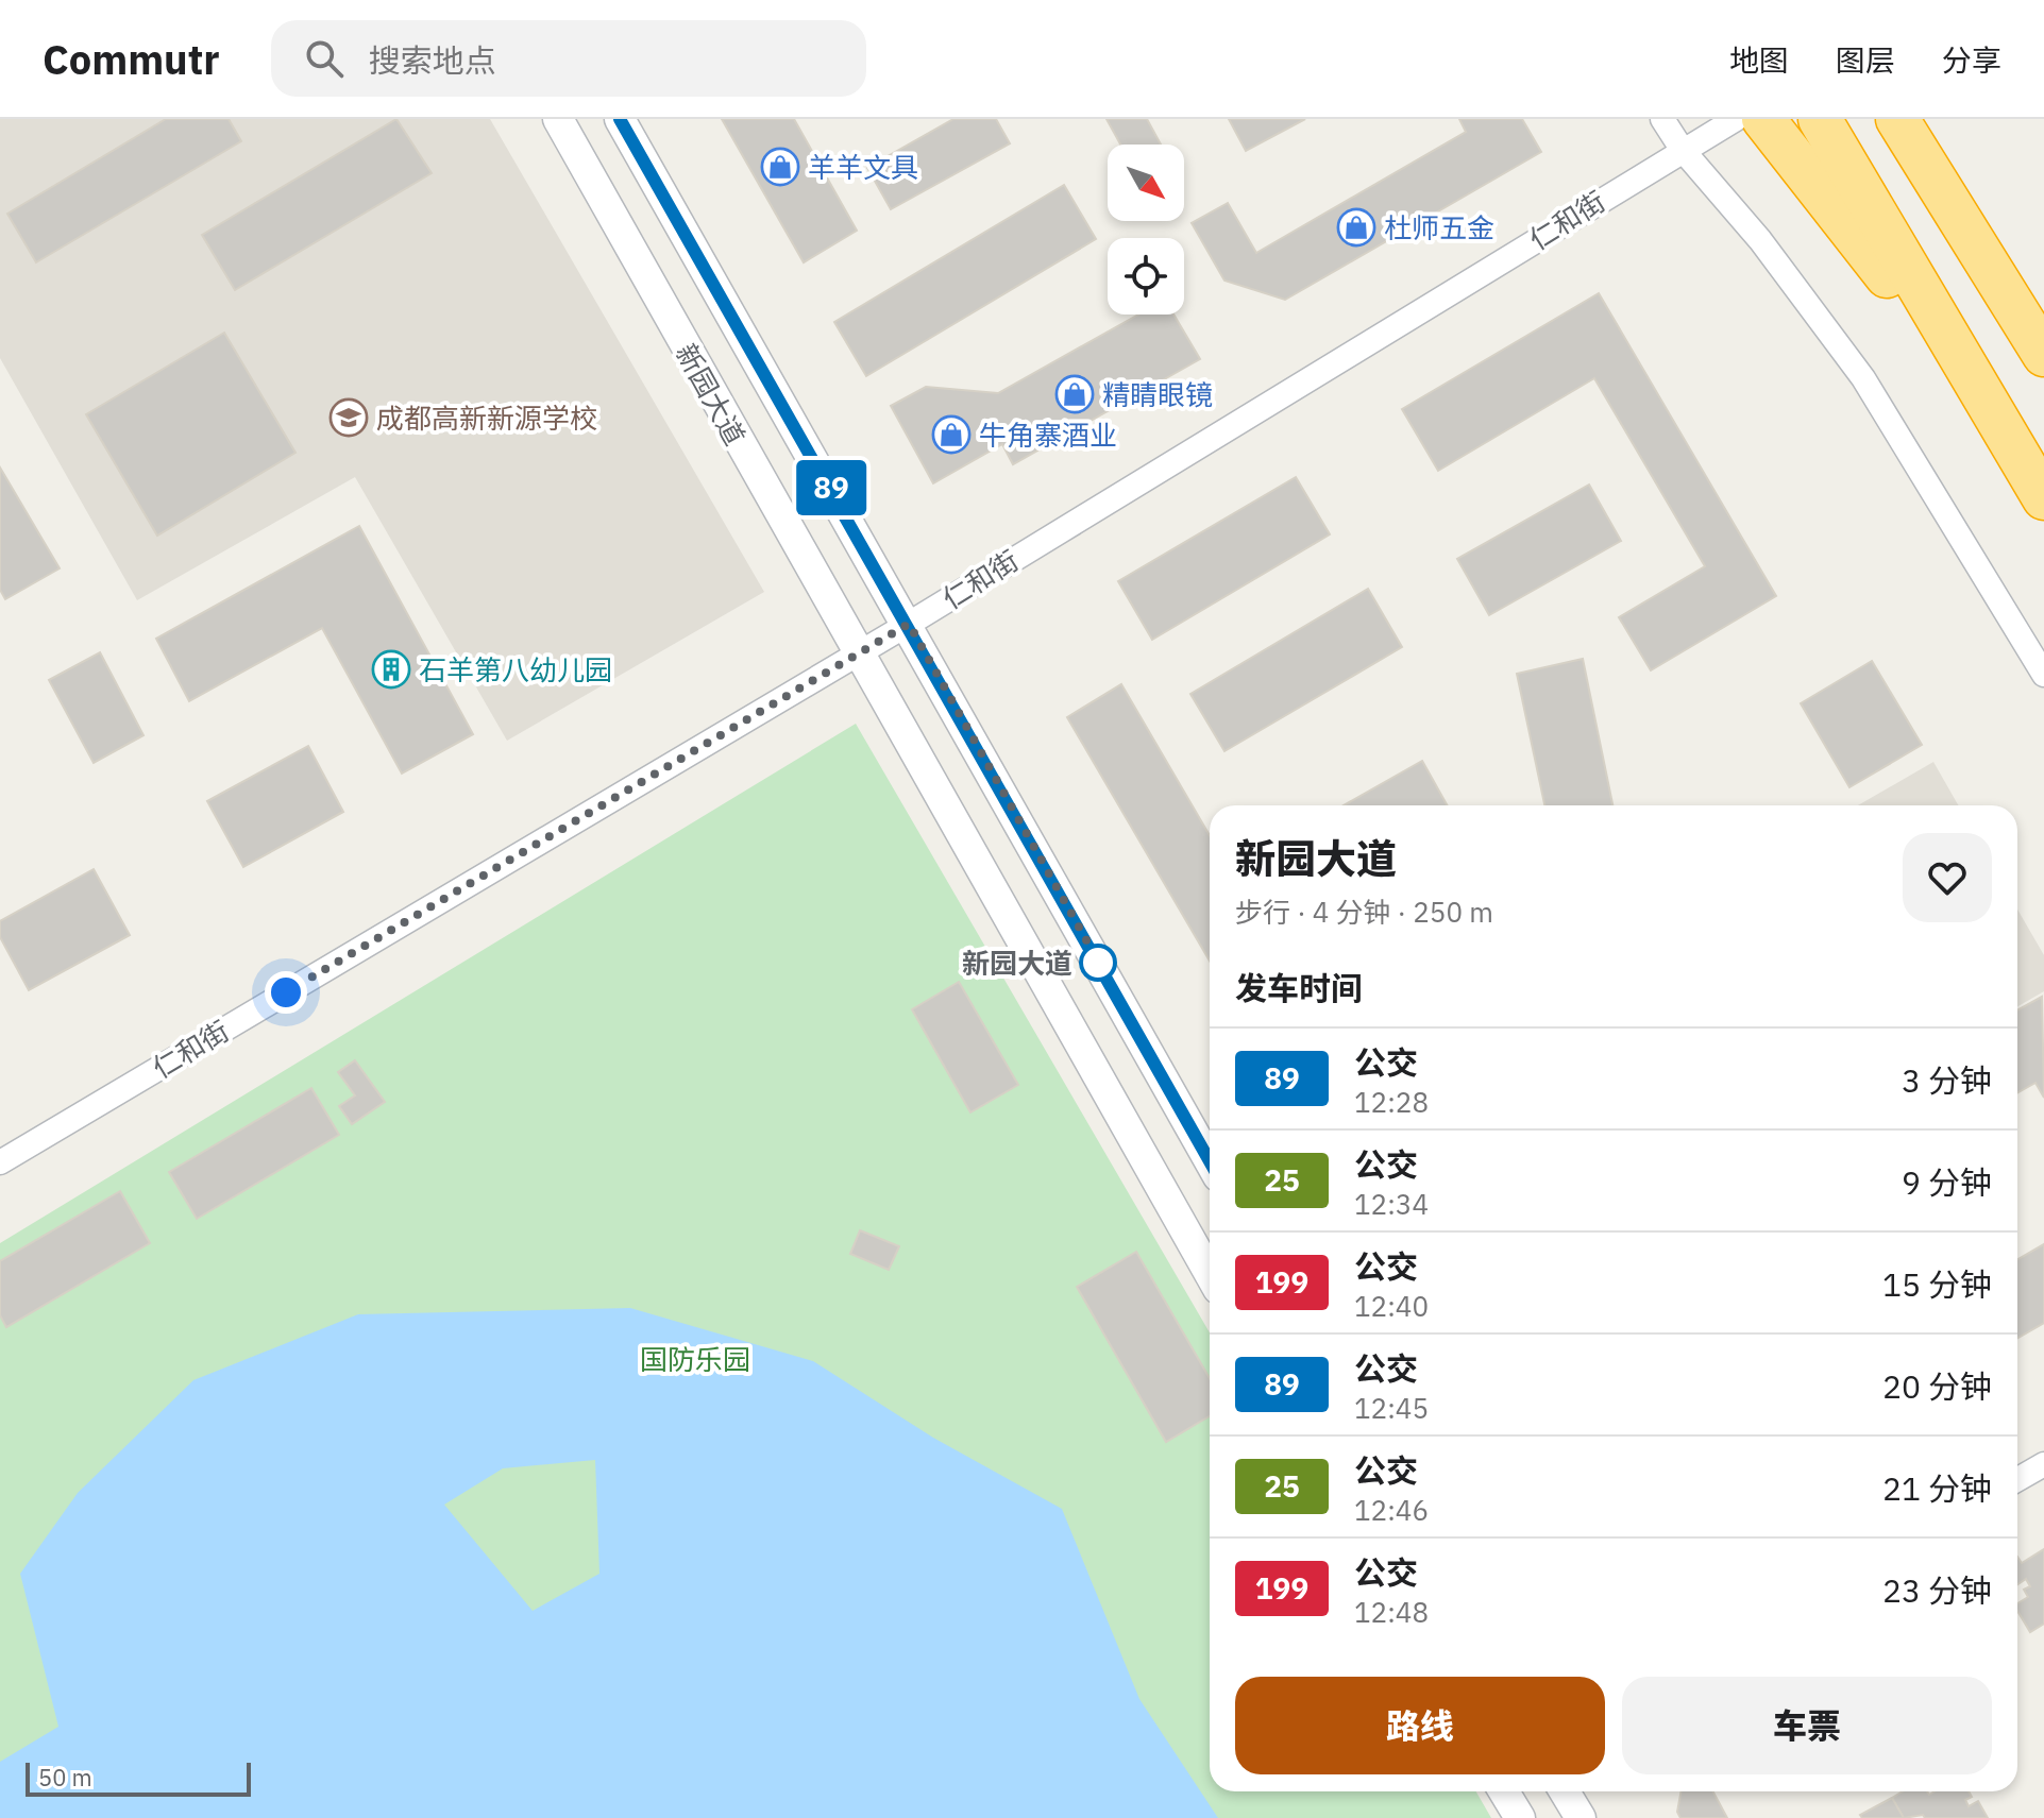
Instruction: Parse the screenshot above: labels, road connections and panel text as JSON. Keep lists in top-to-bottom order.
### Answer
{
  "streets": {
    "street": ["仁和街", "新园大道"]
  },
  "crossings": [
    ["仁和街", "新园大道"]
  ],
  "parks": ["国防乐园"],
  "places": {
    "shop": [
      "羊羊文具",
      "杜师五金",
      "精睛眼镜",
      "牛角寨酒业"
    ],
    "school or university": ["成都高新新源学校"],
    "building": ["石羊第八幼儿园"],
    "other": ["新园大道"]
  },
  "lines": ["bus line 89"],
  "scale_bar": "50 m",
  "north": "bottom right",
  "page": {
    "header": "Commutr",
    "search": "搜索地点",
    "nav": ["地图", "图层", "分享"],
    "on_map": "89",
    "heading": [
      ["新园大道", "步行 · 4 分钟 · 250 m"],
      "发车时间"
    ],
    "list": [
      {
        "mark": "89",
        "name": "公交",
        "note": "12:28",
        "value": "3 分钟"
      },
      {
        "mark": "25",
        "name": "公交",
        "note": "12:34",
        "value": "9 分钟"
      },
      {
        "mark": "199",
        "name": "公交",
        "note": "12:40",
        "value": "15 分钟"
      },
      {
        "mark": "89",
        "name": "公交",
        "note": "12:45",
        "value": "20 分钟"
      },
      {
        "mark": "25",
        "name": "公交",
        "note": "12:46",
        "value": "21 分钟"
      },
      {
        "mark": "199",
        "name": "公交",
        "note": "12:48",
        "value": "23 分钟"
      }
    ],
    "buttons": ["路线", "车票"],
    "scale": "50 m"
  }
}
